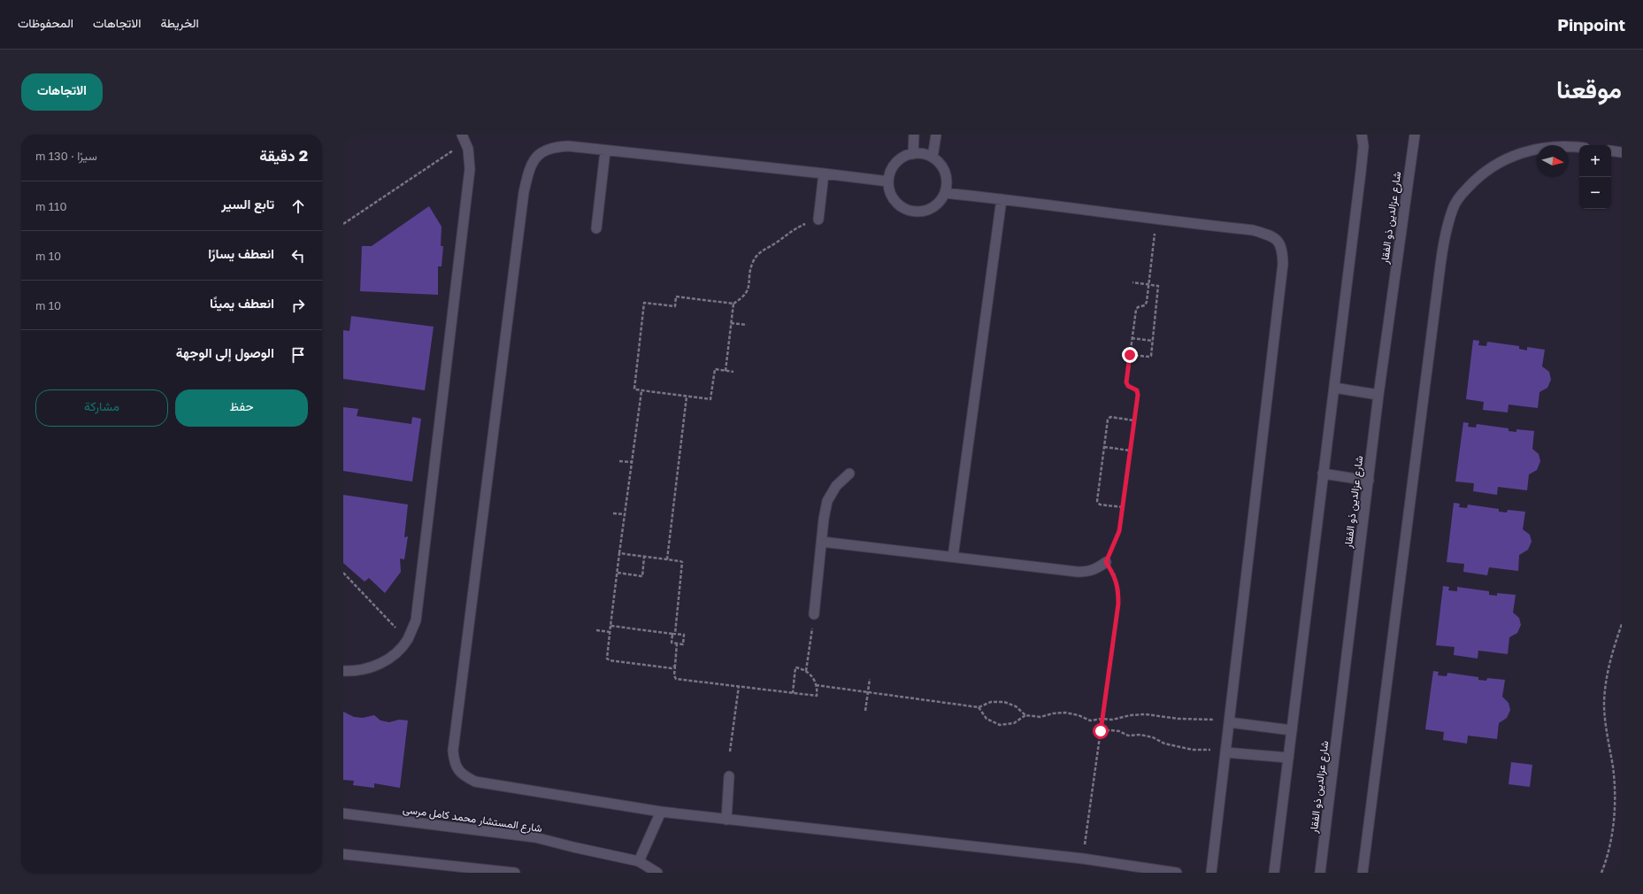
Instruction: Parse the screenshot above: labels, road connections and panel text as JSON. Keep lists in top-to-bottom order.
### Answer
{
  "streets": {
    "street": ["شارع عزالدين ذو الفقار", "شارع المستشار محمد كامل مرسى"]
  },
  "north": "right",
  "page": {
    "header": "Pinpoint",
    "nav": ["الخريطة", "الاتجاهات", "المحفوظات"],
    "title": "موقعنا",
    "buttons": [
      "الاتجاهات",
      ["حفظ", "مشاركة"]
    ],
    "heading": ["2 دقيقة", "سيرًا · 130 m"],
    "map_buttons": ["+", "−"],
    "list": [
      ["تابع السير", "110 m"],
      ["انعطف يسارًا", "10 m"],
      ["انعطف يمينًا", "10 m"],
      "الوصول إلى الوجهة"
    ]
  }
}
